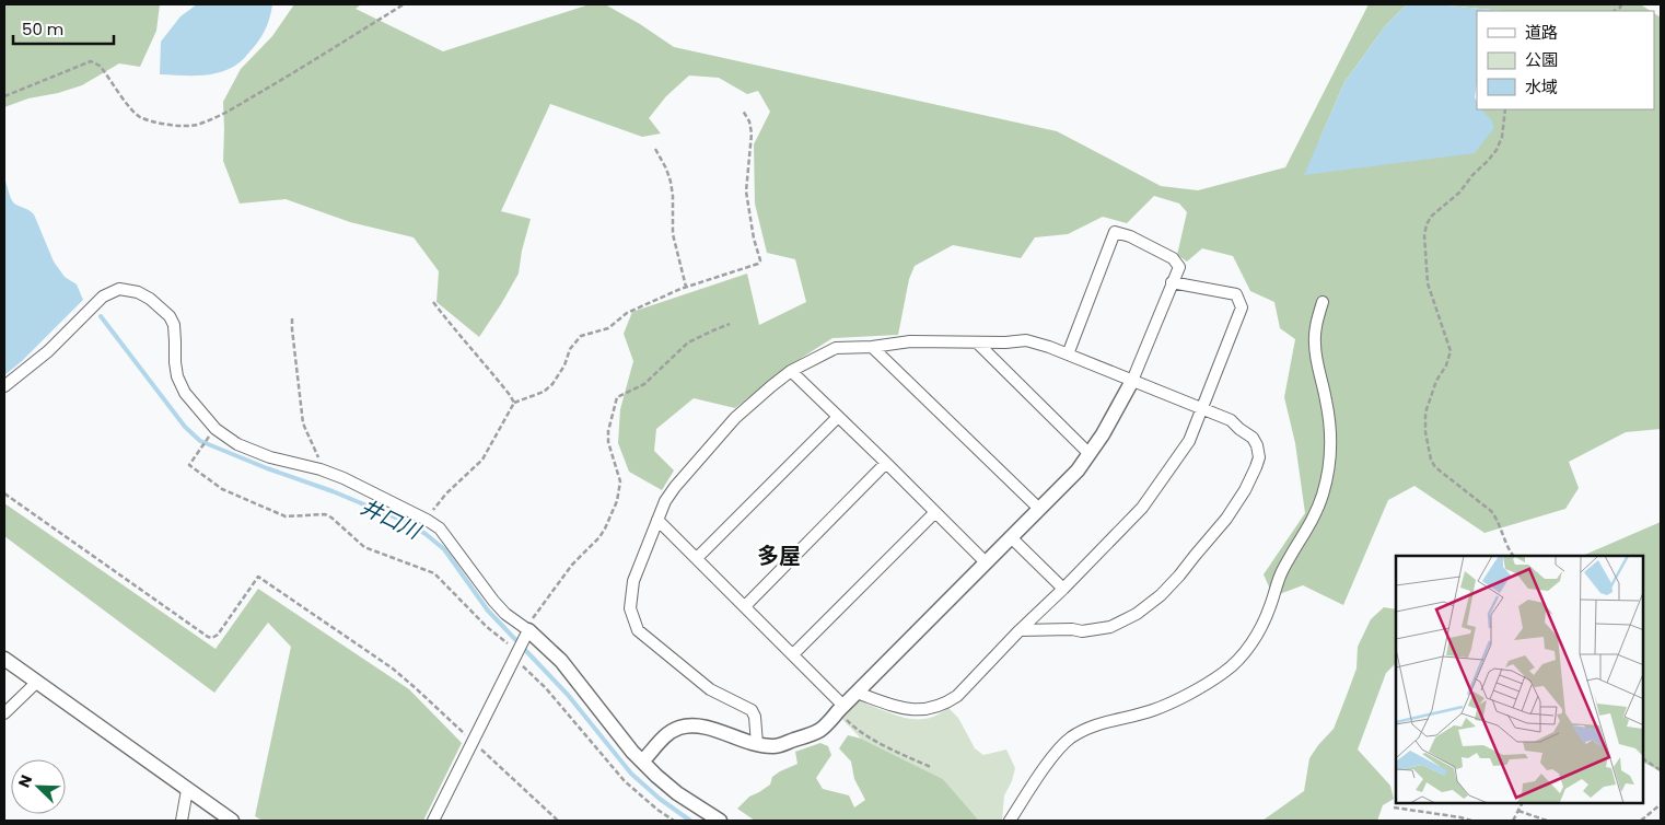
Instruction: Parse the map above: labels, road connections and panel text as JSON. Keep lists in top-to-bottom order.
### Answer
{
  "districts": ["多屋"],
  "water": ["井口川"],
  "legend": ["道路", "公園", "水域"],
  "scale_bar": "50 m",
  "north": "top left"
}
